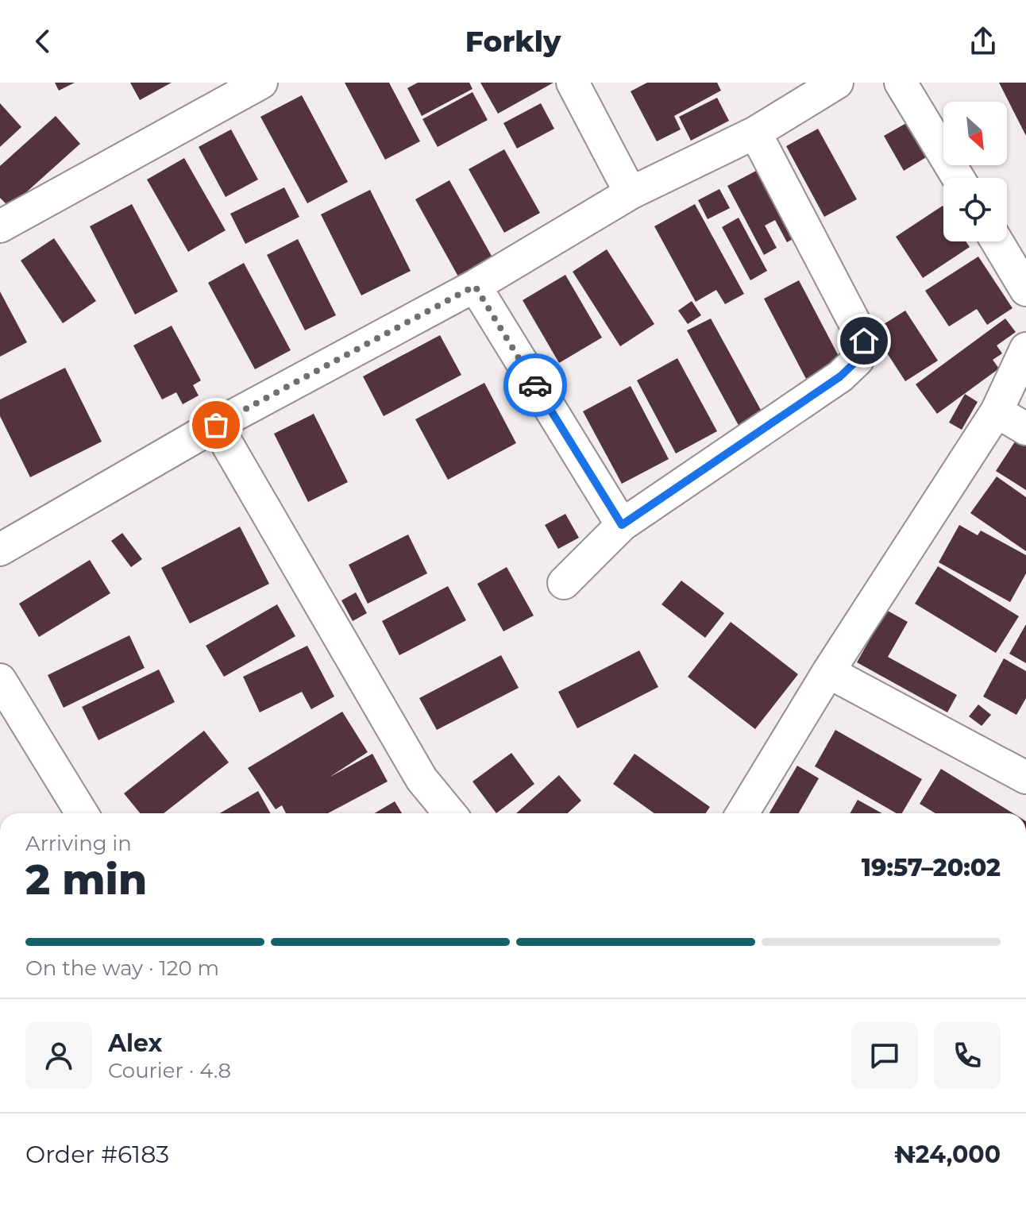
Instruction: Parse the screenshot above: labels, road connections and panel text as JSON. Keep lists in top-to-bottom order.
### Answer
{
  "north": "bottom right",
  "page": {
    "header": "Forkly",
    "heading": ["2 min", "Arriving in", "19:57–20:02"],
    "panel": [
      "Alex",
      "Courier · 4.8",
      "Order #6183",
      "₦24,000"
    ],
    "bar": "On the way · 120 m"
  }
}
